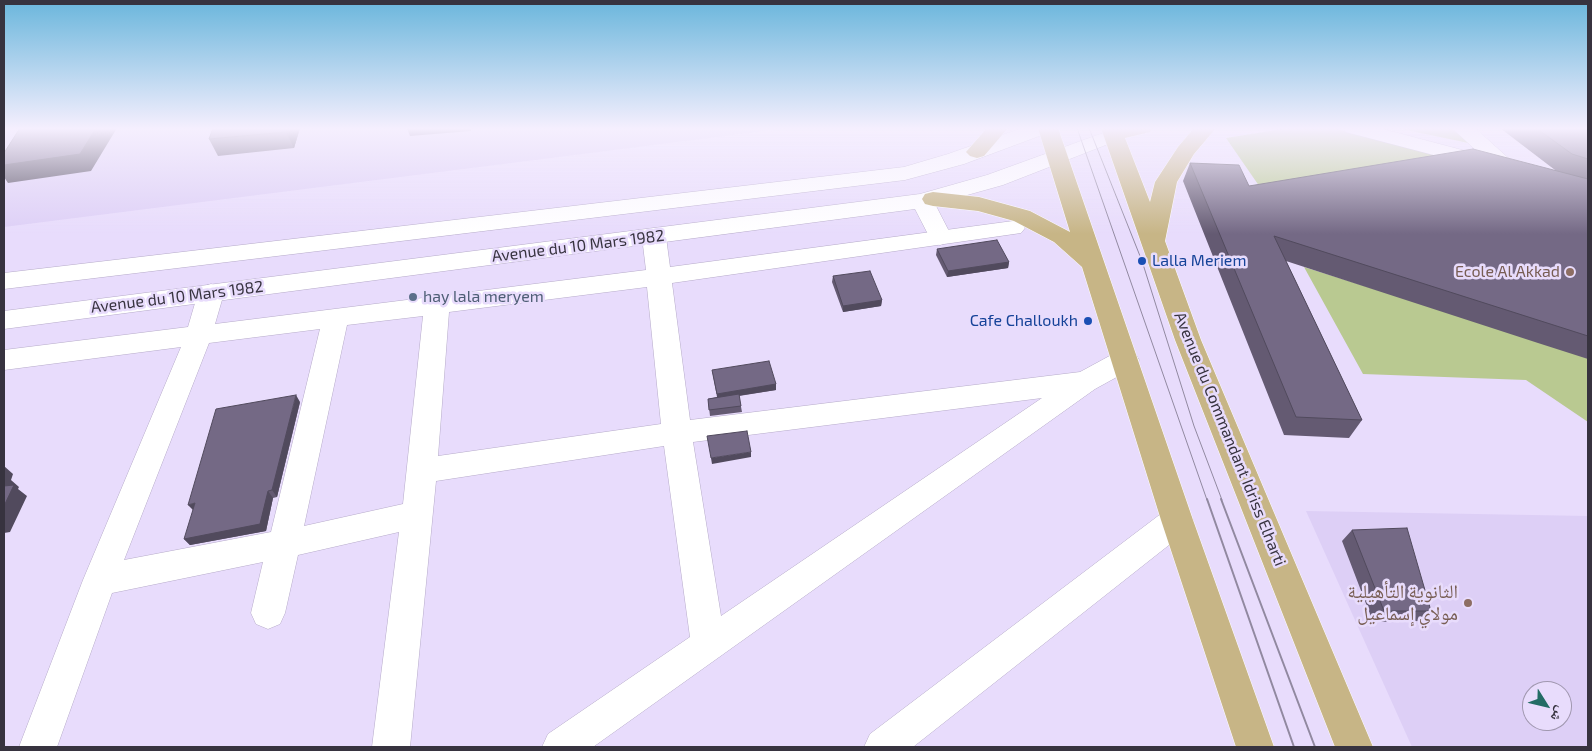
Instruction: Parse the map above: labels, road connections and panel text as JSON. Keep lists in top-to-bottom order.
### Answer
{
  "streets": {
    "main road": ["Avenue du Commandant Idriss Elharti"],
    "street": ["Avenue du 10 Mars 1982"]
  },
  "places": [
    "Lalla Meriem",
    "Ecole Al Akkad",
    "hay lala meryem",
    "Cafe Challoukh",
    "الثانوية التأهيلية مولاي إسماعيل"
  ],
  "north": "bottom right"
}
